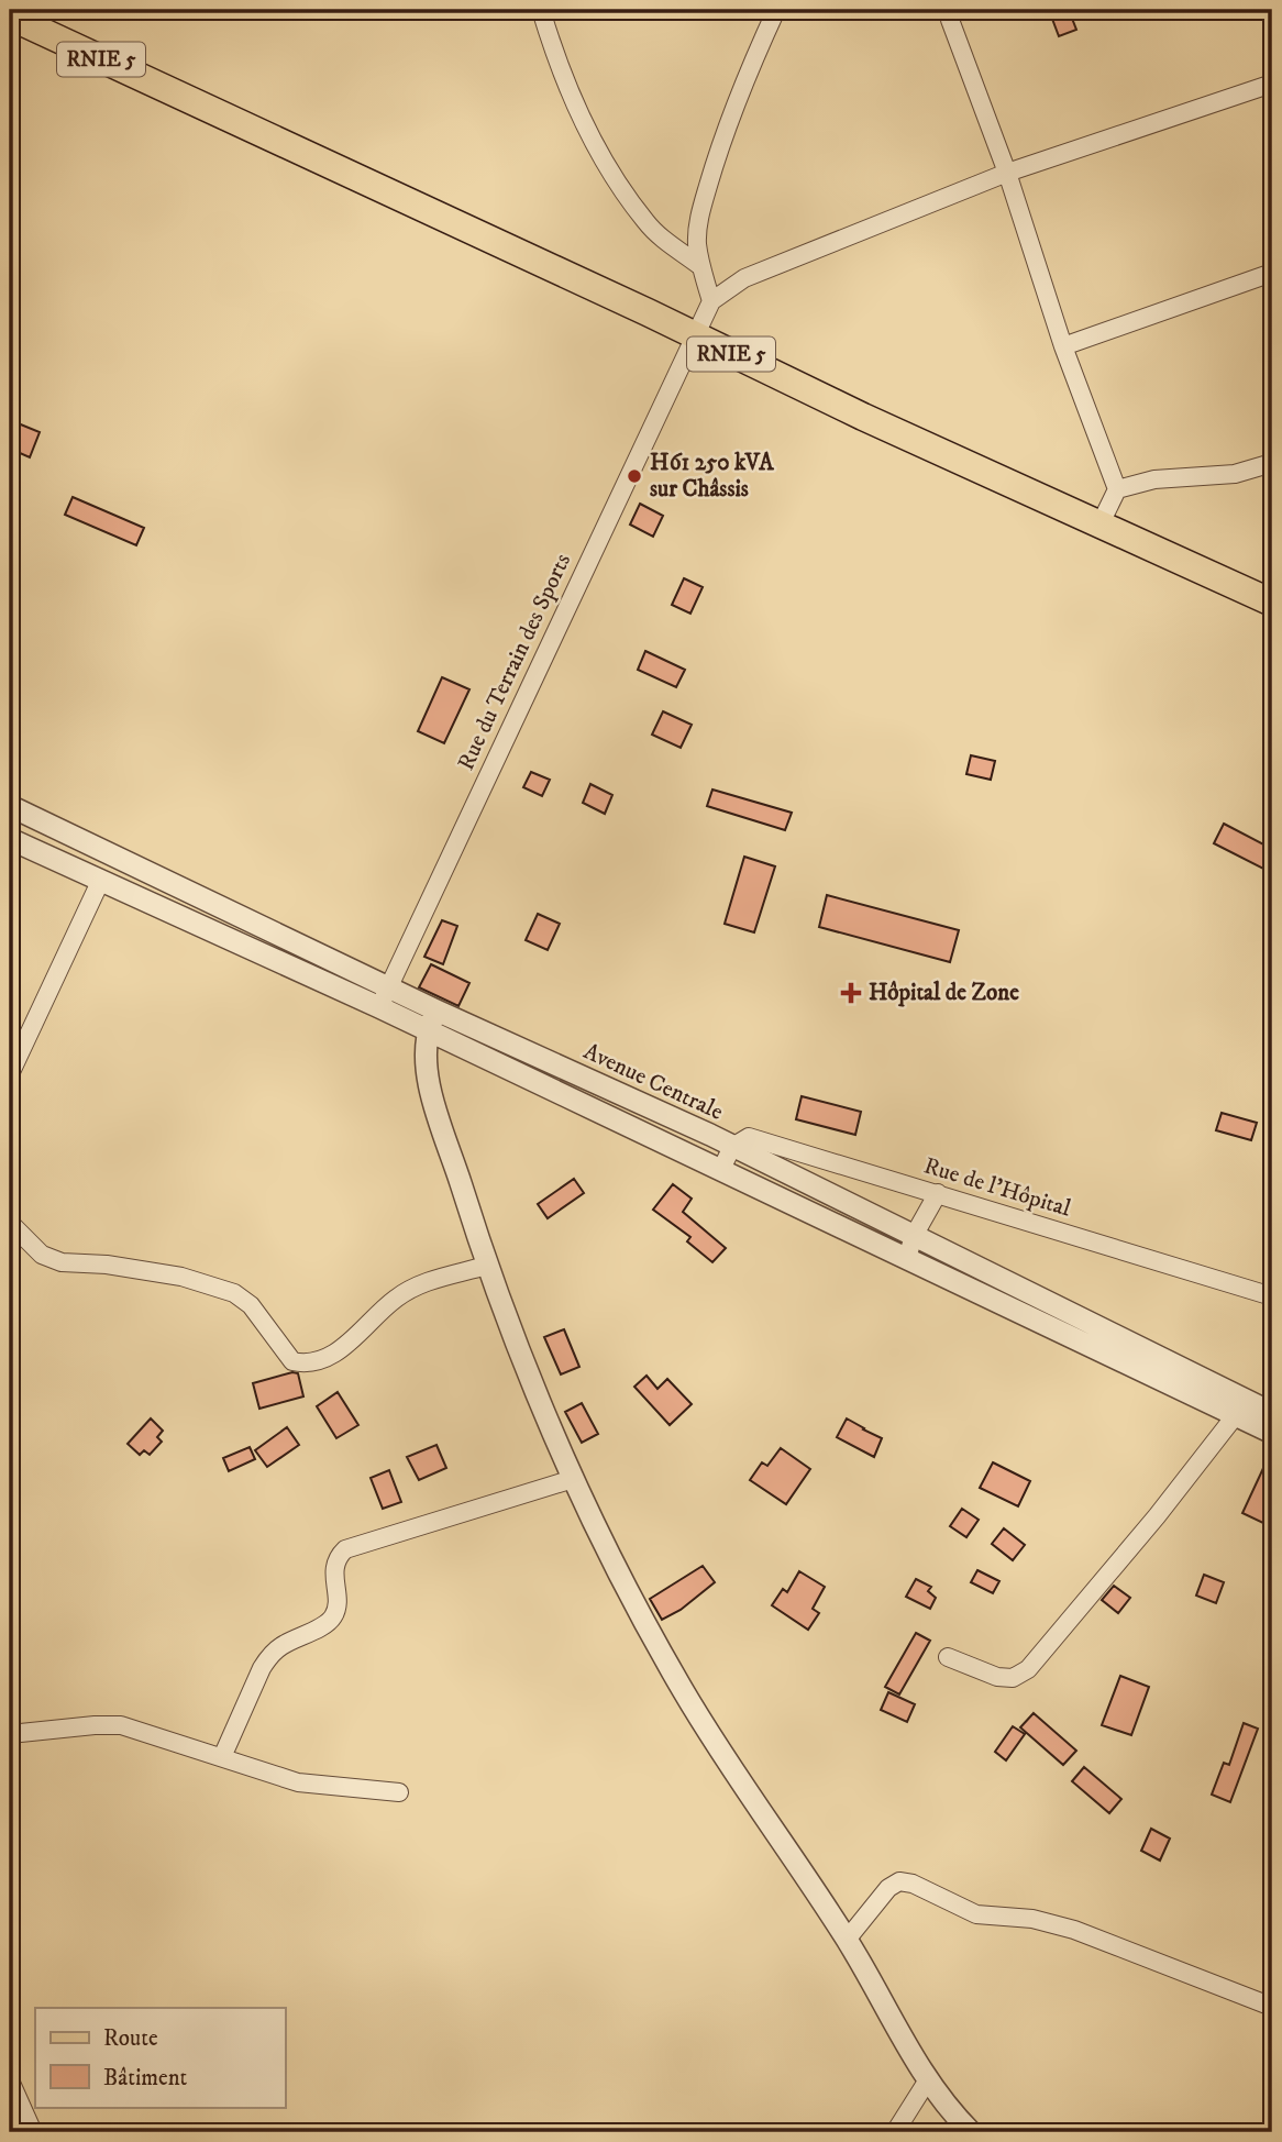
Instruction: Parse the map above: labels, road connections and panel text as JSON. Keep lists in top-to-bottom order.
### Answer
{
  "streets": {
    "main road": ["RNIE 5"],
    "street": ["Rue du Terrain des Sports", "Avenue Centrale", "Rue de l'Hôpital"]
  },
  "crossings": [
    ["RNIE 5", "Rue du Terrain des Sports"],
    ["Rue du Terrain des Sports", "Avenue Centrale"],
    ["Avenue Centrale", "Rue de l'Hôpital"]
  ],
  "places": {
    "other": ["H61 250 kVA sur Châssis"],
    "health": ["Hôpital de Zone"]
  },
  "legend": ["Route", "Bâtiment"]
}
